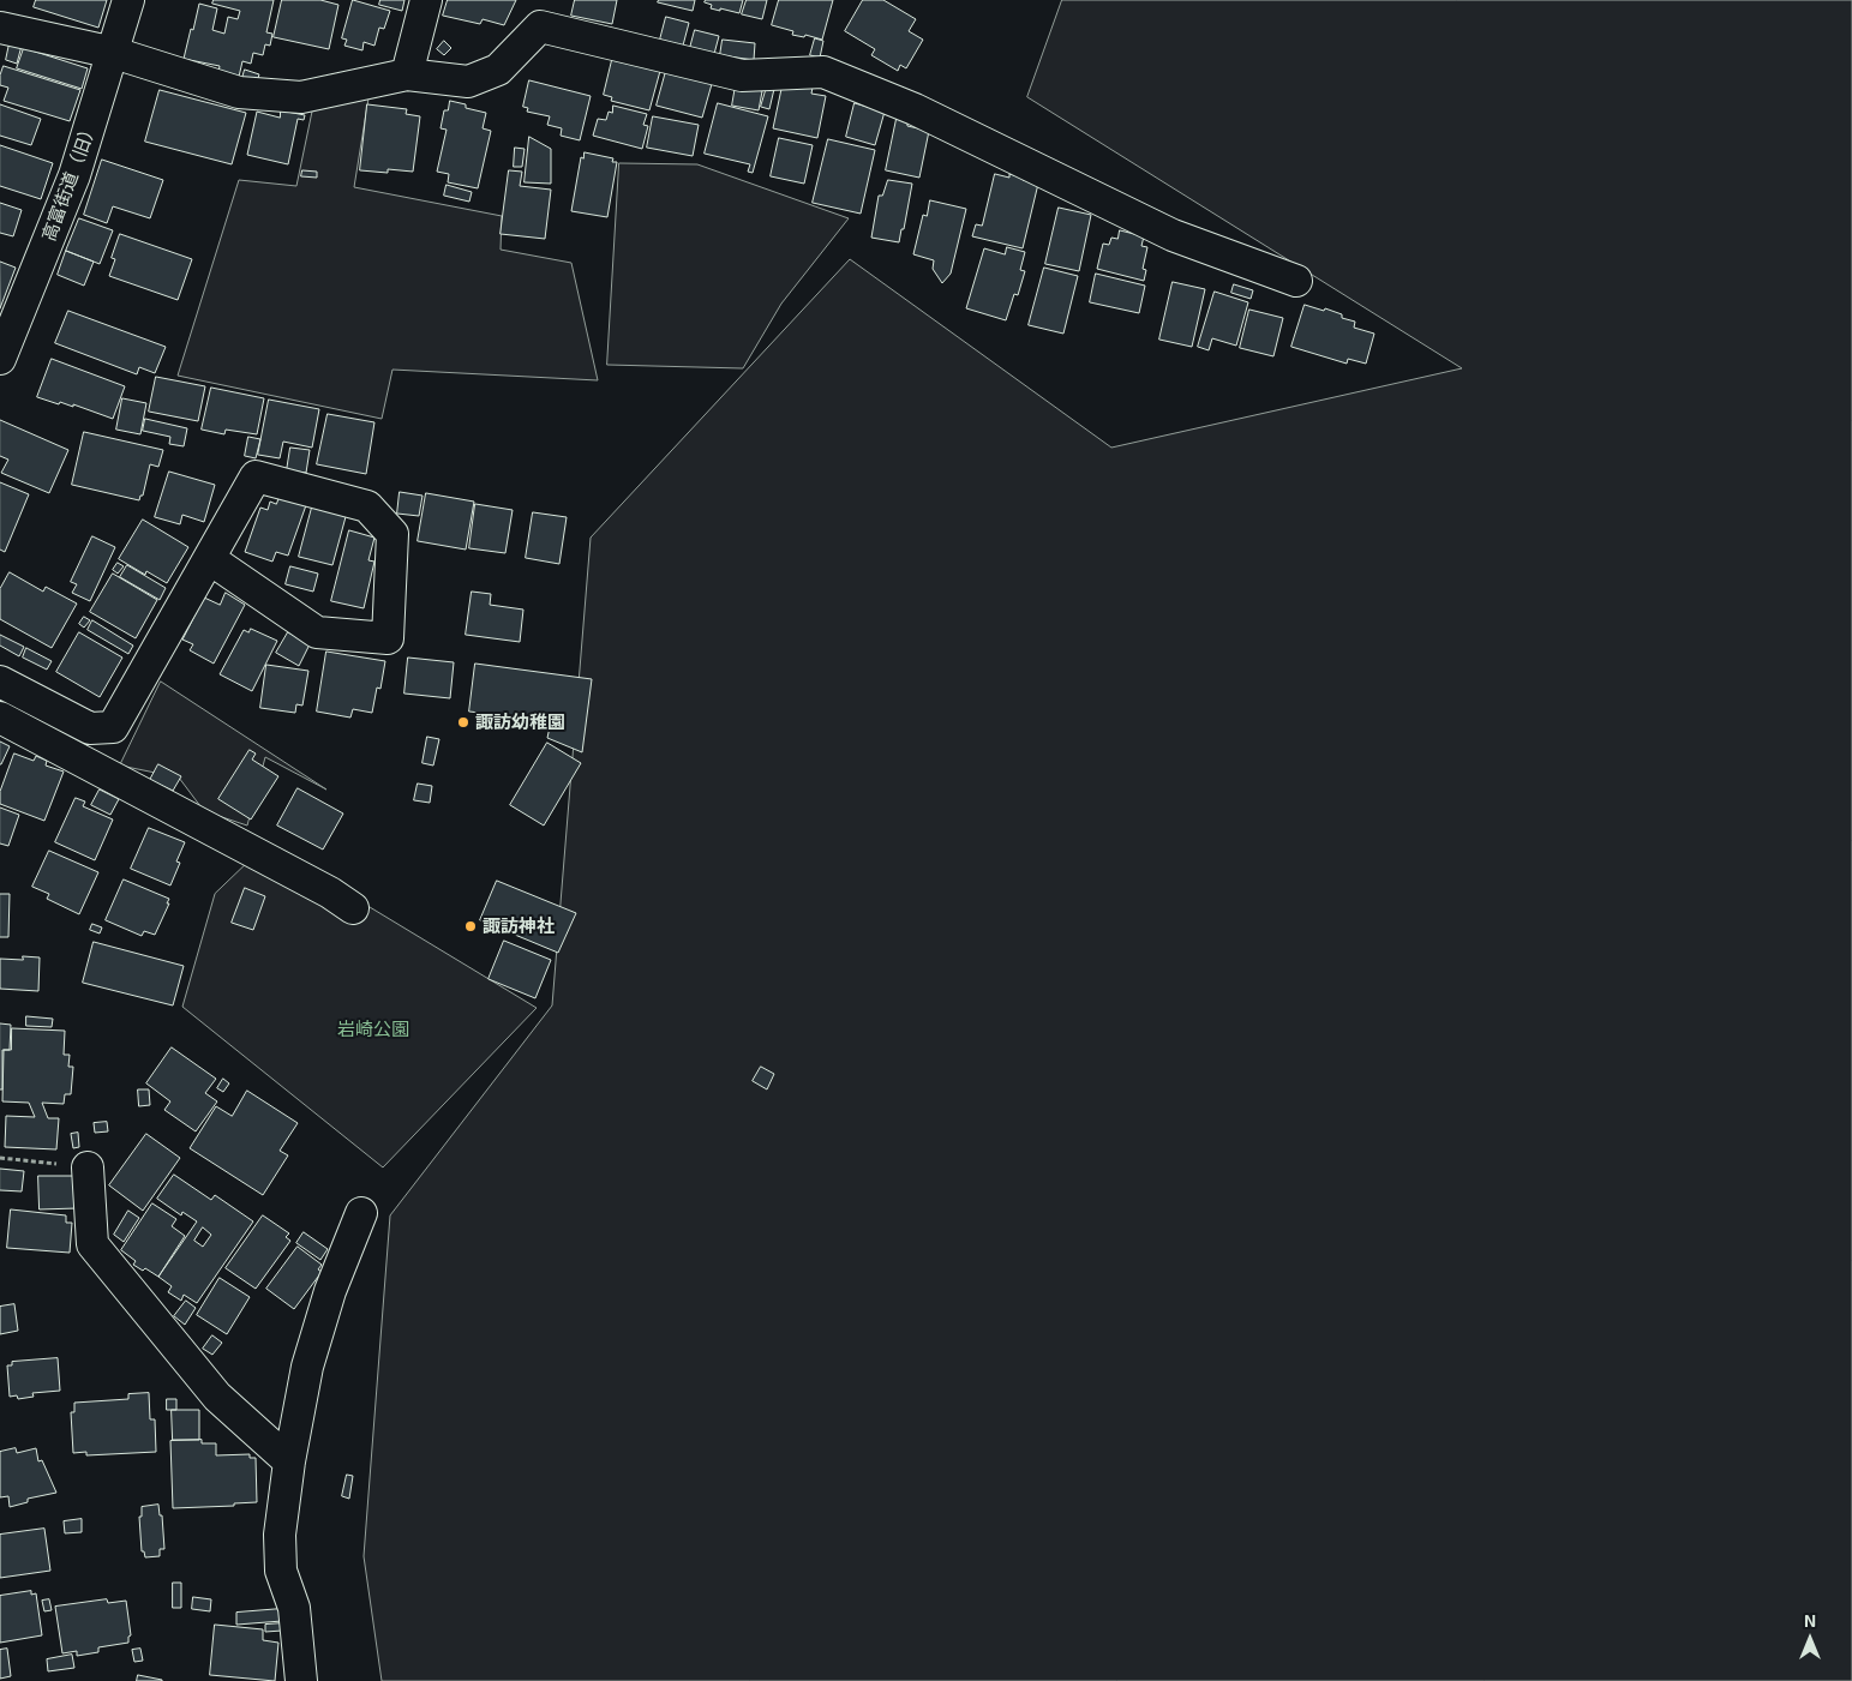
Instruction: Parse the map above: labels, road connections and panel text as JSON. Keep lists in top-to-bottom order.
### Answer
{
  "streets": {
    "street": ["高富街道（旧）"]
  },
  "parks": ["岩崎公園"],
  "places": ["諏訪幼稚園", "諏訪神社"],
  "north": "top"
}
